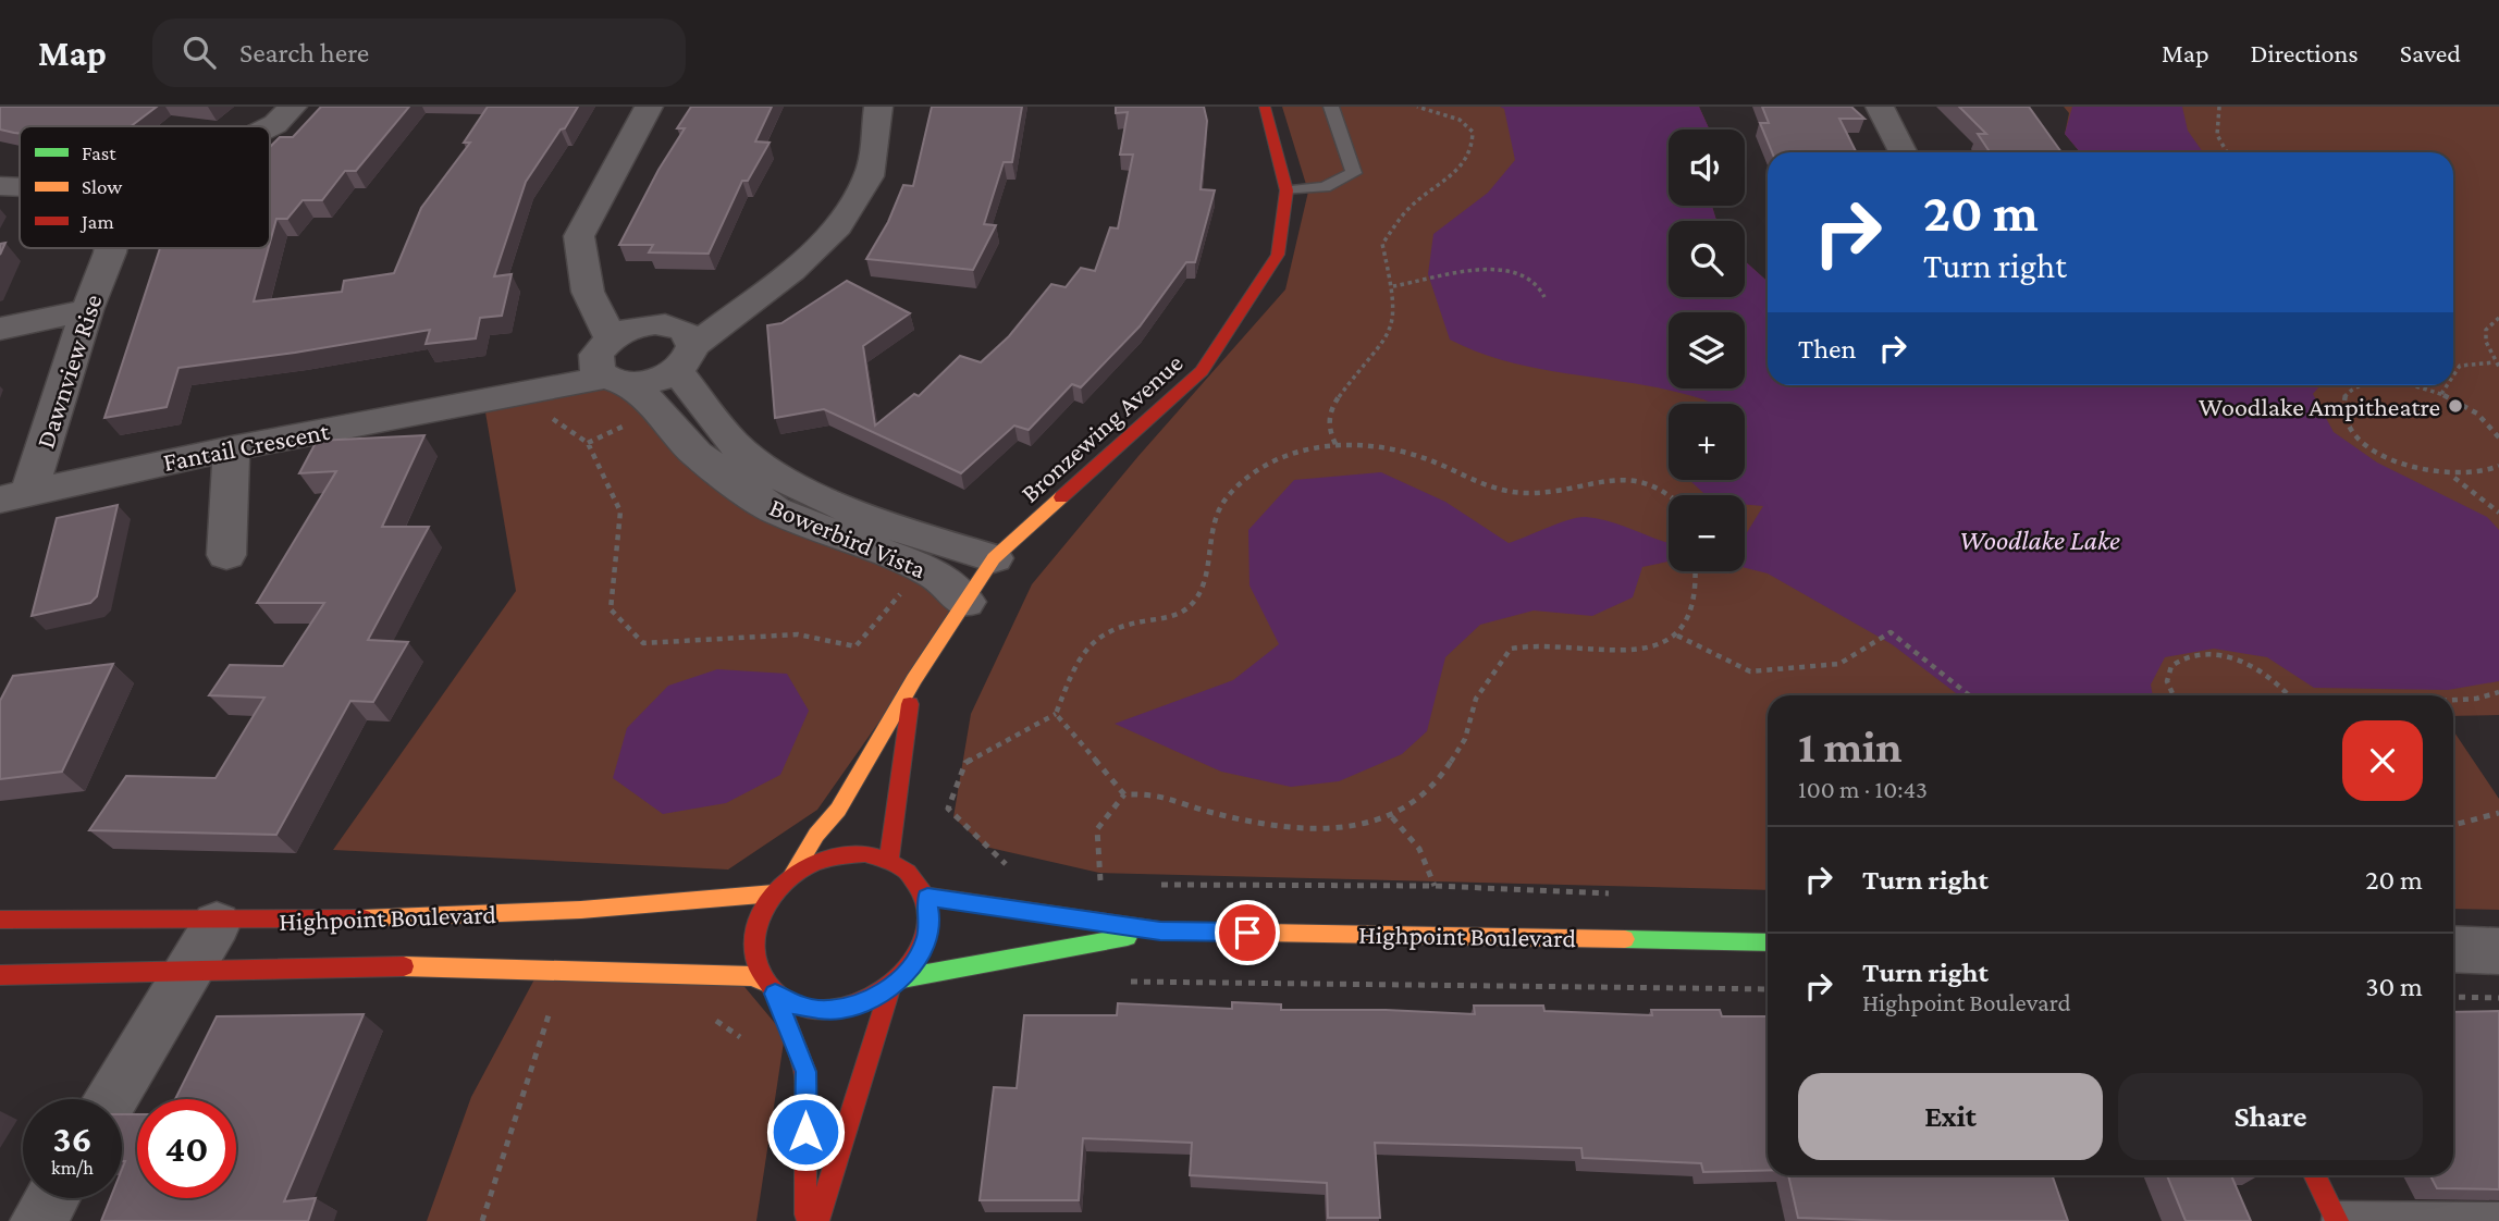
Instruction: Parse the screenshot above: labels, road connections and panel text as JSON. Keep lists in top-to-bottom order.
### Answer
{
  "streets": {
    "street": [
      "Dawnview Rise",
      "Bronzewing Avenue",
      "Fantail Crescent",
      "Bowerbird Vista",
      "Highpoint Boulevard"
    ]
  },
  "crossings": [
    ["Dawnview Rise", "Fantail Crescent"],
    ["Bronzewing Avenue", "Bowerbird Vista"],
    ["Bronzewing Avenue", "Highpoint Boulevard"],
    ["Fantail Crescent", "Bowerbird Vista"]
  ],
  "water": ["Woodlake Lake"],
  "places": ["Woodlake Ampitheatre"],
  "legend": ["Fast", "Slow", "Jam"],
  "page": {
    "header": "Map",
    "search": "Search here",
    "nav": ["Map", "Directions", "Saved"],
    "map_buttons": ["+", "−"],
    "turn": ["20 m", "Turn right"],
    "then": "Then",
    "heading": ["1 min", "100 m · 10:43"],
    "list": [
      {
        "name": "Turn right",
        "value": "20 m"
      },
      {
        "name": "Turn right",
        "note": "Highpoint Boulevard",
        "value": "30 m"
      }
    ],
    "buttons": ["Exit", "Share"],
    "speed": "36 km/h",
    "limit": "40"
  }
}
